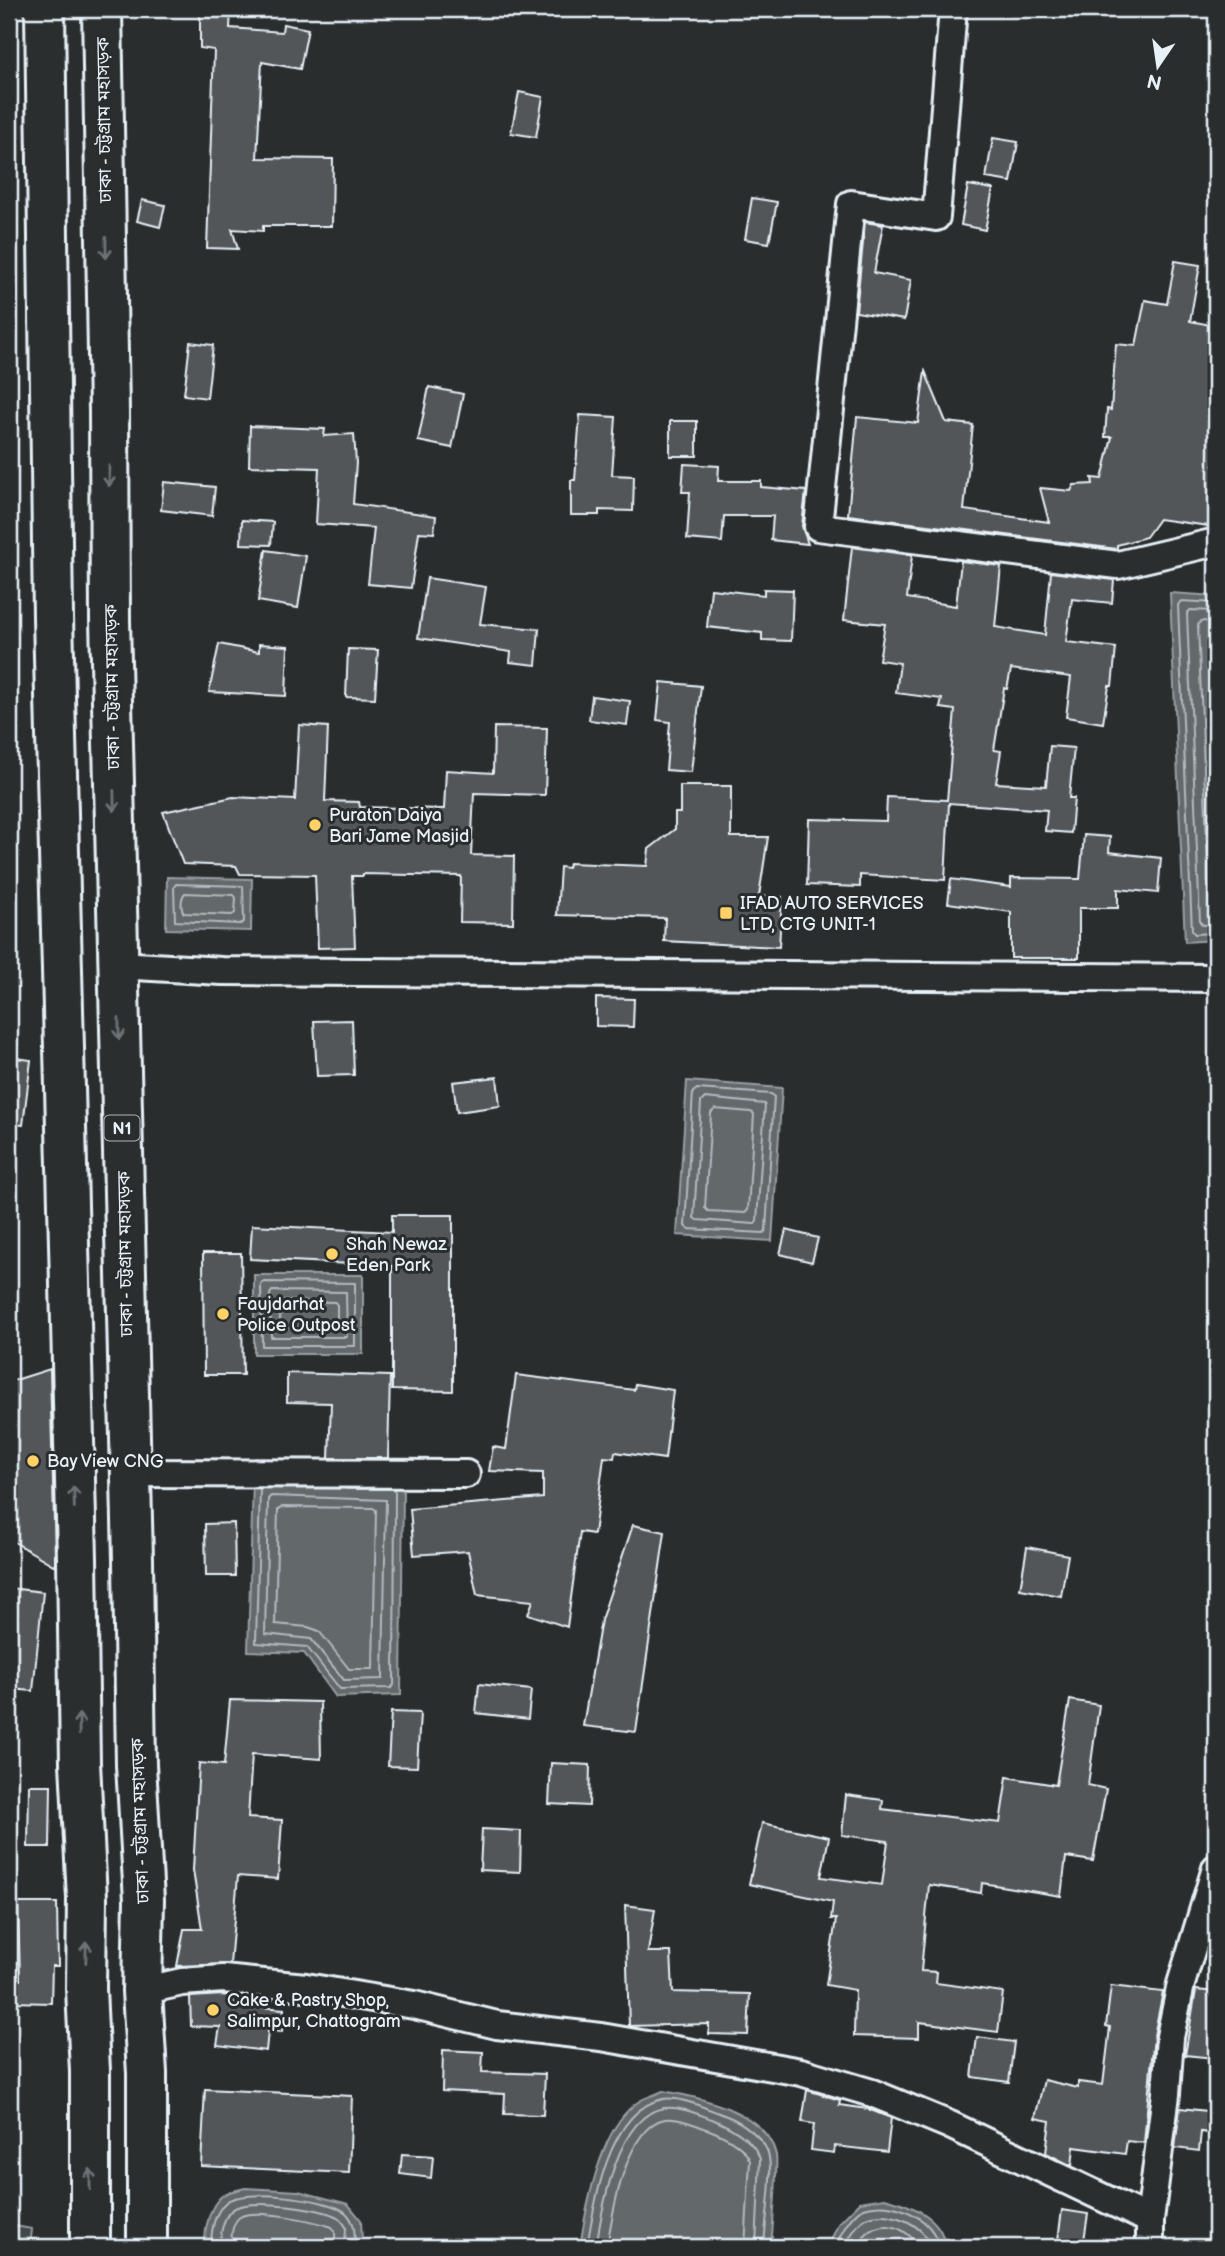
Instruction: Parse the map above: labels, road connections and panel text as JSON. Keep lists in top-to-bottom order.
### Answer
{
  "streets": {
    "highway": ["ঢাকা - চট্টগ্রাম মহাসড়ক", "N1"]
  },
  "places": {
    "other": [
      "Puraton Daiya Bari Jame Masjid",
      "Shah Newaz Eden Park",
      "Faujdarhat Police Outpost",
      "Bay View CNG",
      "Cake & Pastry Shop, Salimpur, Chattogram"
    ],
    "transit": ["IFAD AUTO SERVICES LTD, CTG UNIT-1"]
  },
  "north": "bottom"
}
